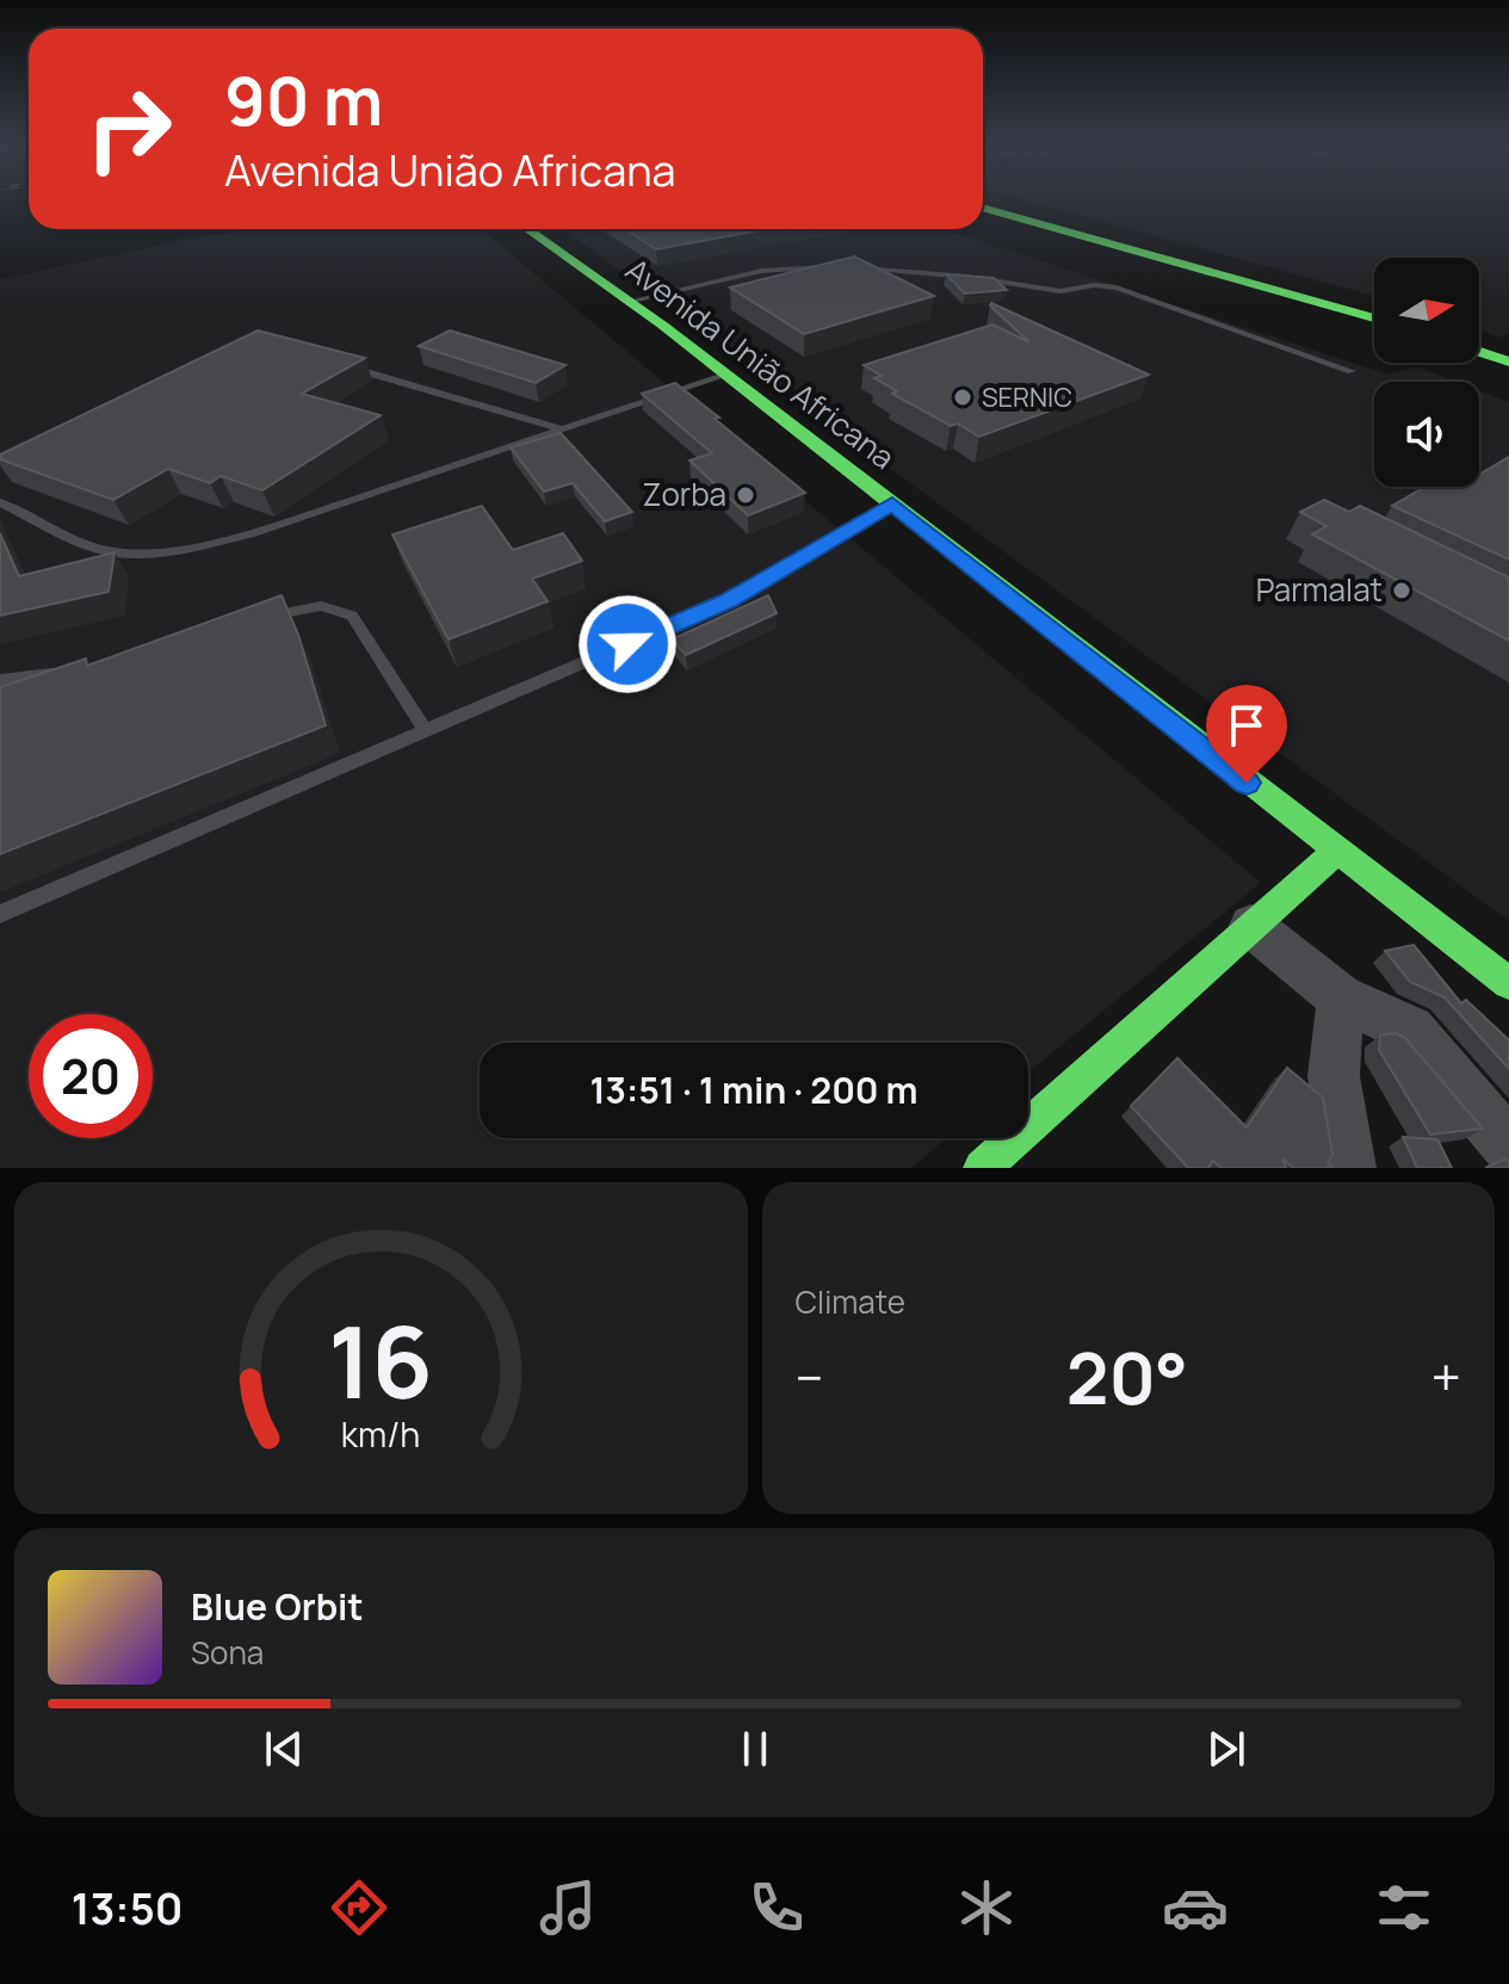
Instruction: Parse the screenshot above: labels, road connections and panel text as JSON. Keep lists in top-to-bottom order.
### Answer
{
  "streets": {
    "main road": ["Avenida União Africana"]
  },
  "places": ["SERNIC", "Zorba", "Parmalat"],
  "north": "right",
  "page": {
    "turn": ["90 m", "Avenida União Africana"],
    "limit": "20",
    "trip": "13:51 · 1 min · 200 m",
    "tile": "Climate",
    "heat": ["−", "20°", "+"],
    "song": ["Blue Orbit", "Sona"],
    "tabs": "13:50",
    "gauge": ["16", "km/h"]
  }
}
